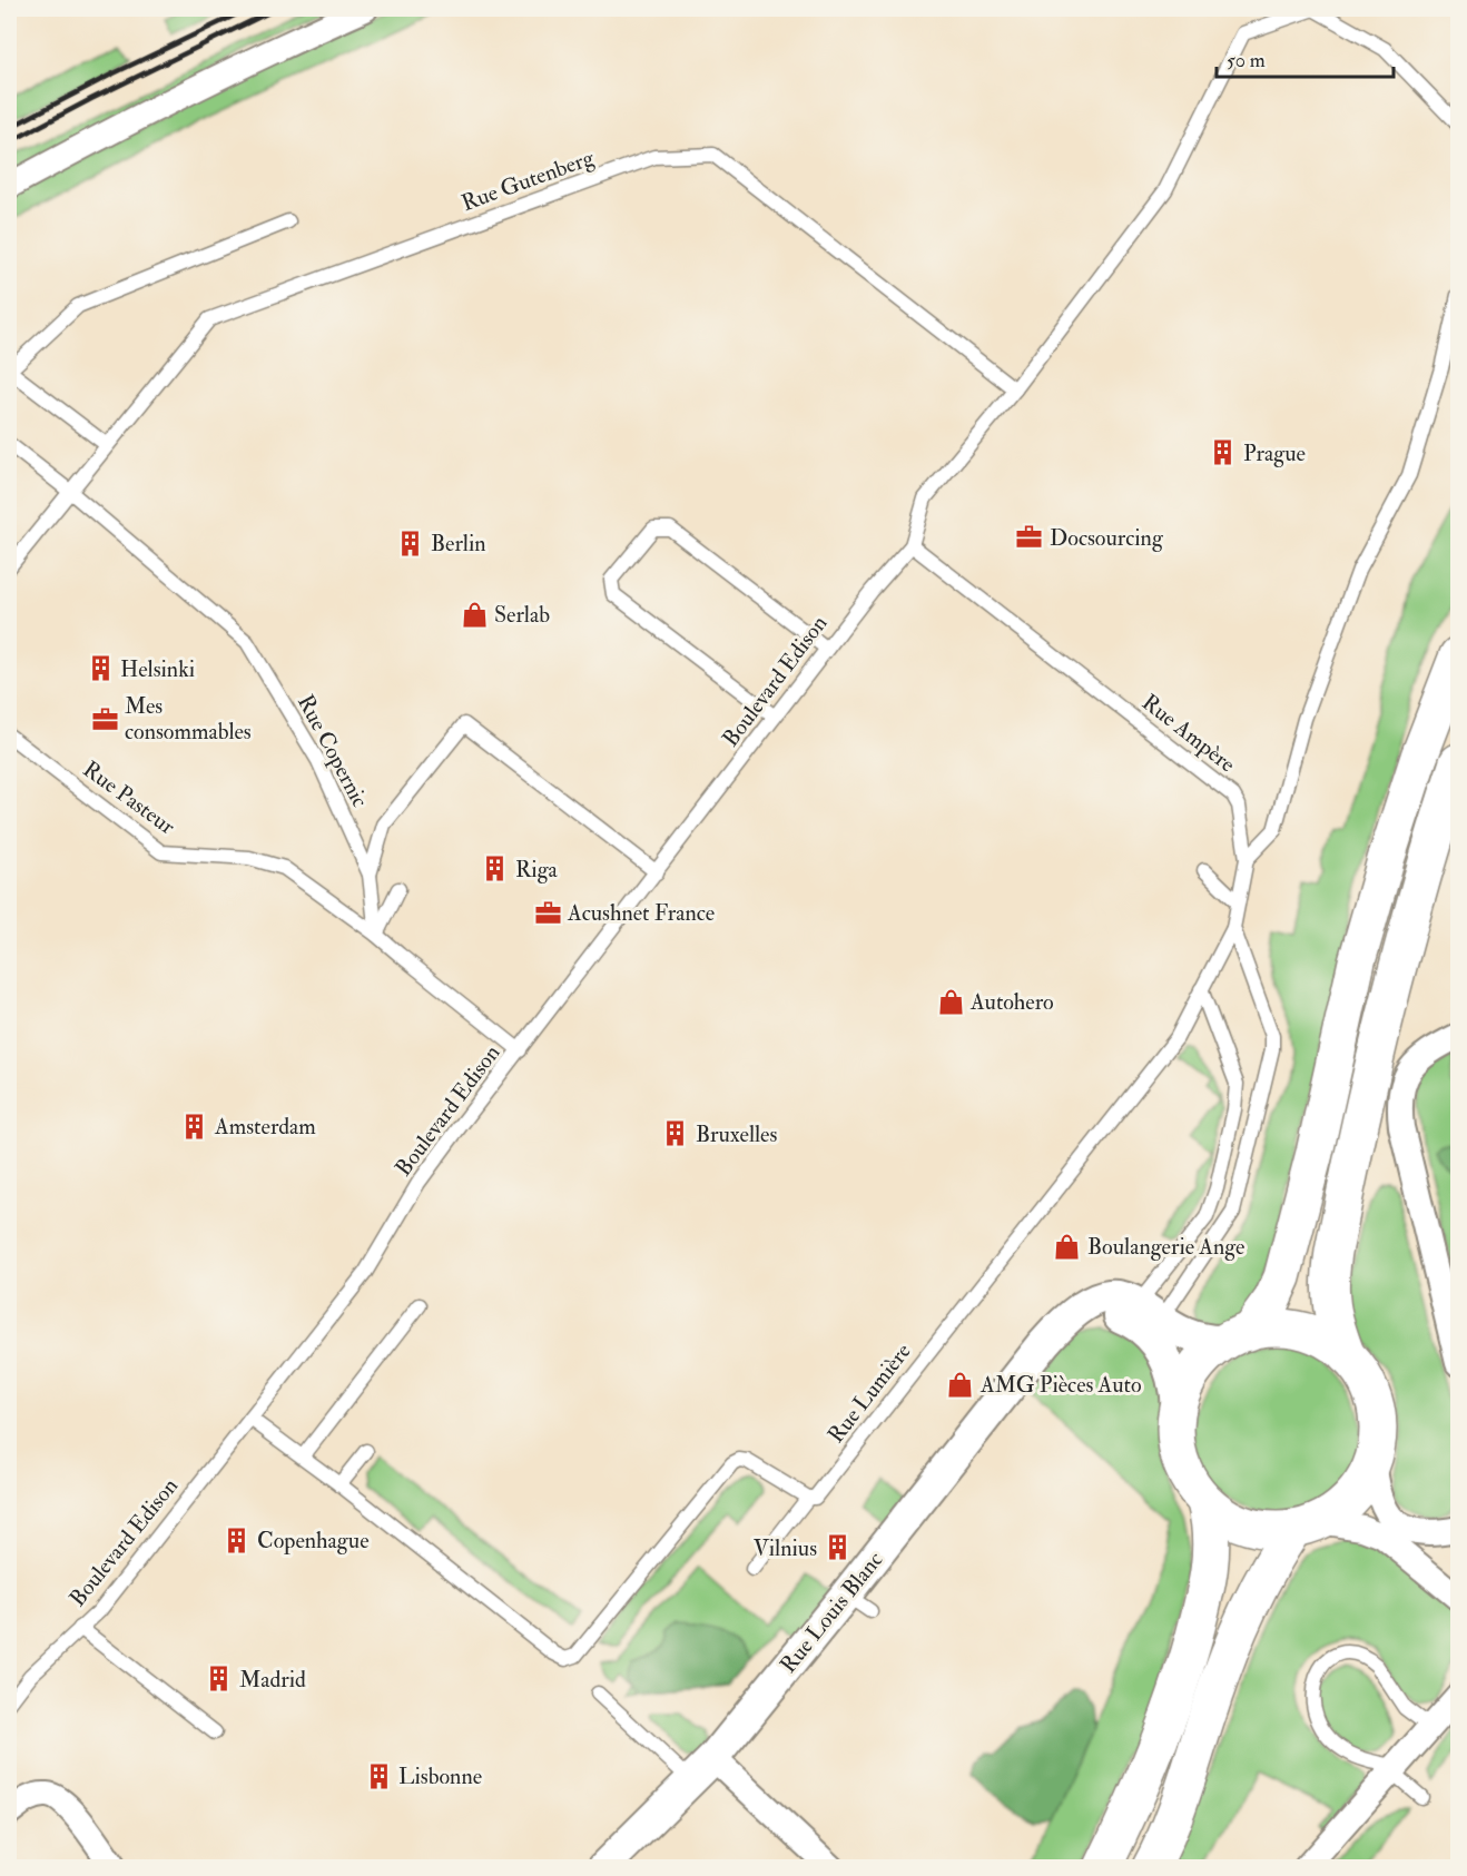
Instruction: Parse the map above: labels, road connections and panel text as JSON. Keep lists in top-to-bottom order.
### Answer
{
  "streets": {
    "street": ["Rue Louis Blanc"],
    "lane": [
      "Rue Gutenberg",
      "Boulevard Edison",
      "Rue Ampère",
      "Rue Copernic",
      "Rue Pasteur",
      "Rue Lumière"
    ]
  },
  "crossings": [
    ["Rue Gutenberg", "Rue Copernic"],
    ["Boulevard Edison", "Rue Ampère"],
    ["Rue Ampère", "Rue Lumière"],
    ["Rue Copernic", "Rue Pasteur"]
  ],
  "places": {
    "building": [
      "Prague",
      "Berlin",
      "Helsinki",
      "Riga",
      "Amsterdam",
      "Bruxelles",
      "Copenhague",
      "Vilnius",
      "Madrid",
      "Lisbonne"
    ],
    "office": ["Docsourcing", "Mes consommables", "Acushnet France"],
    "shop": [
      "Serlab",
      "Autohero",
      "Boulangerie Ange",
      "AMG Pièces Auto"
    ]
  },
  "scale_bar": "50 m"
}
